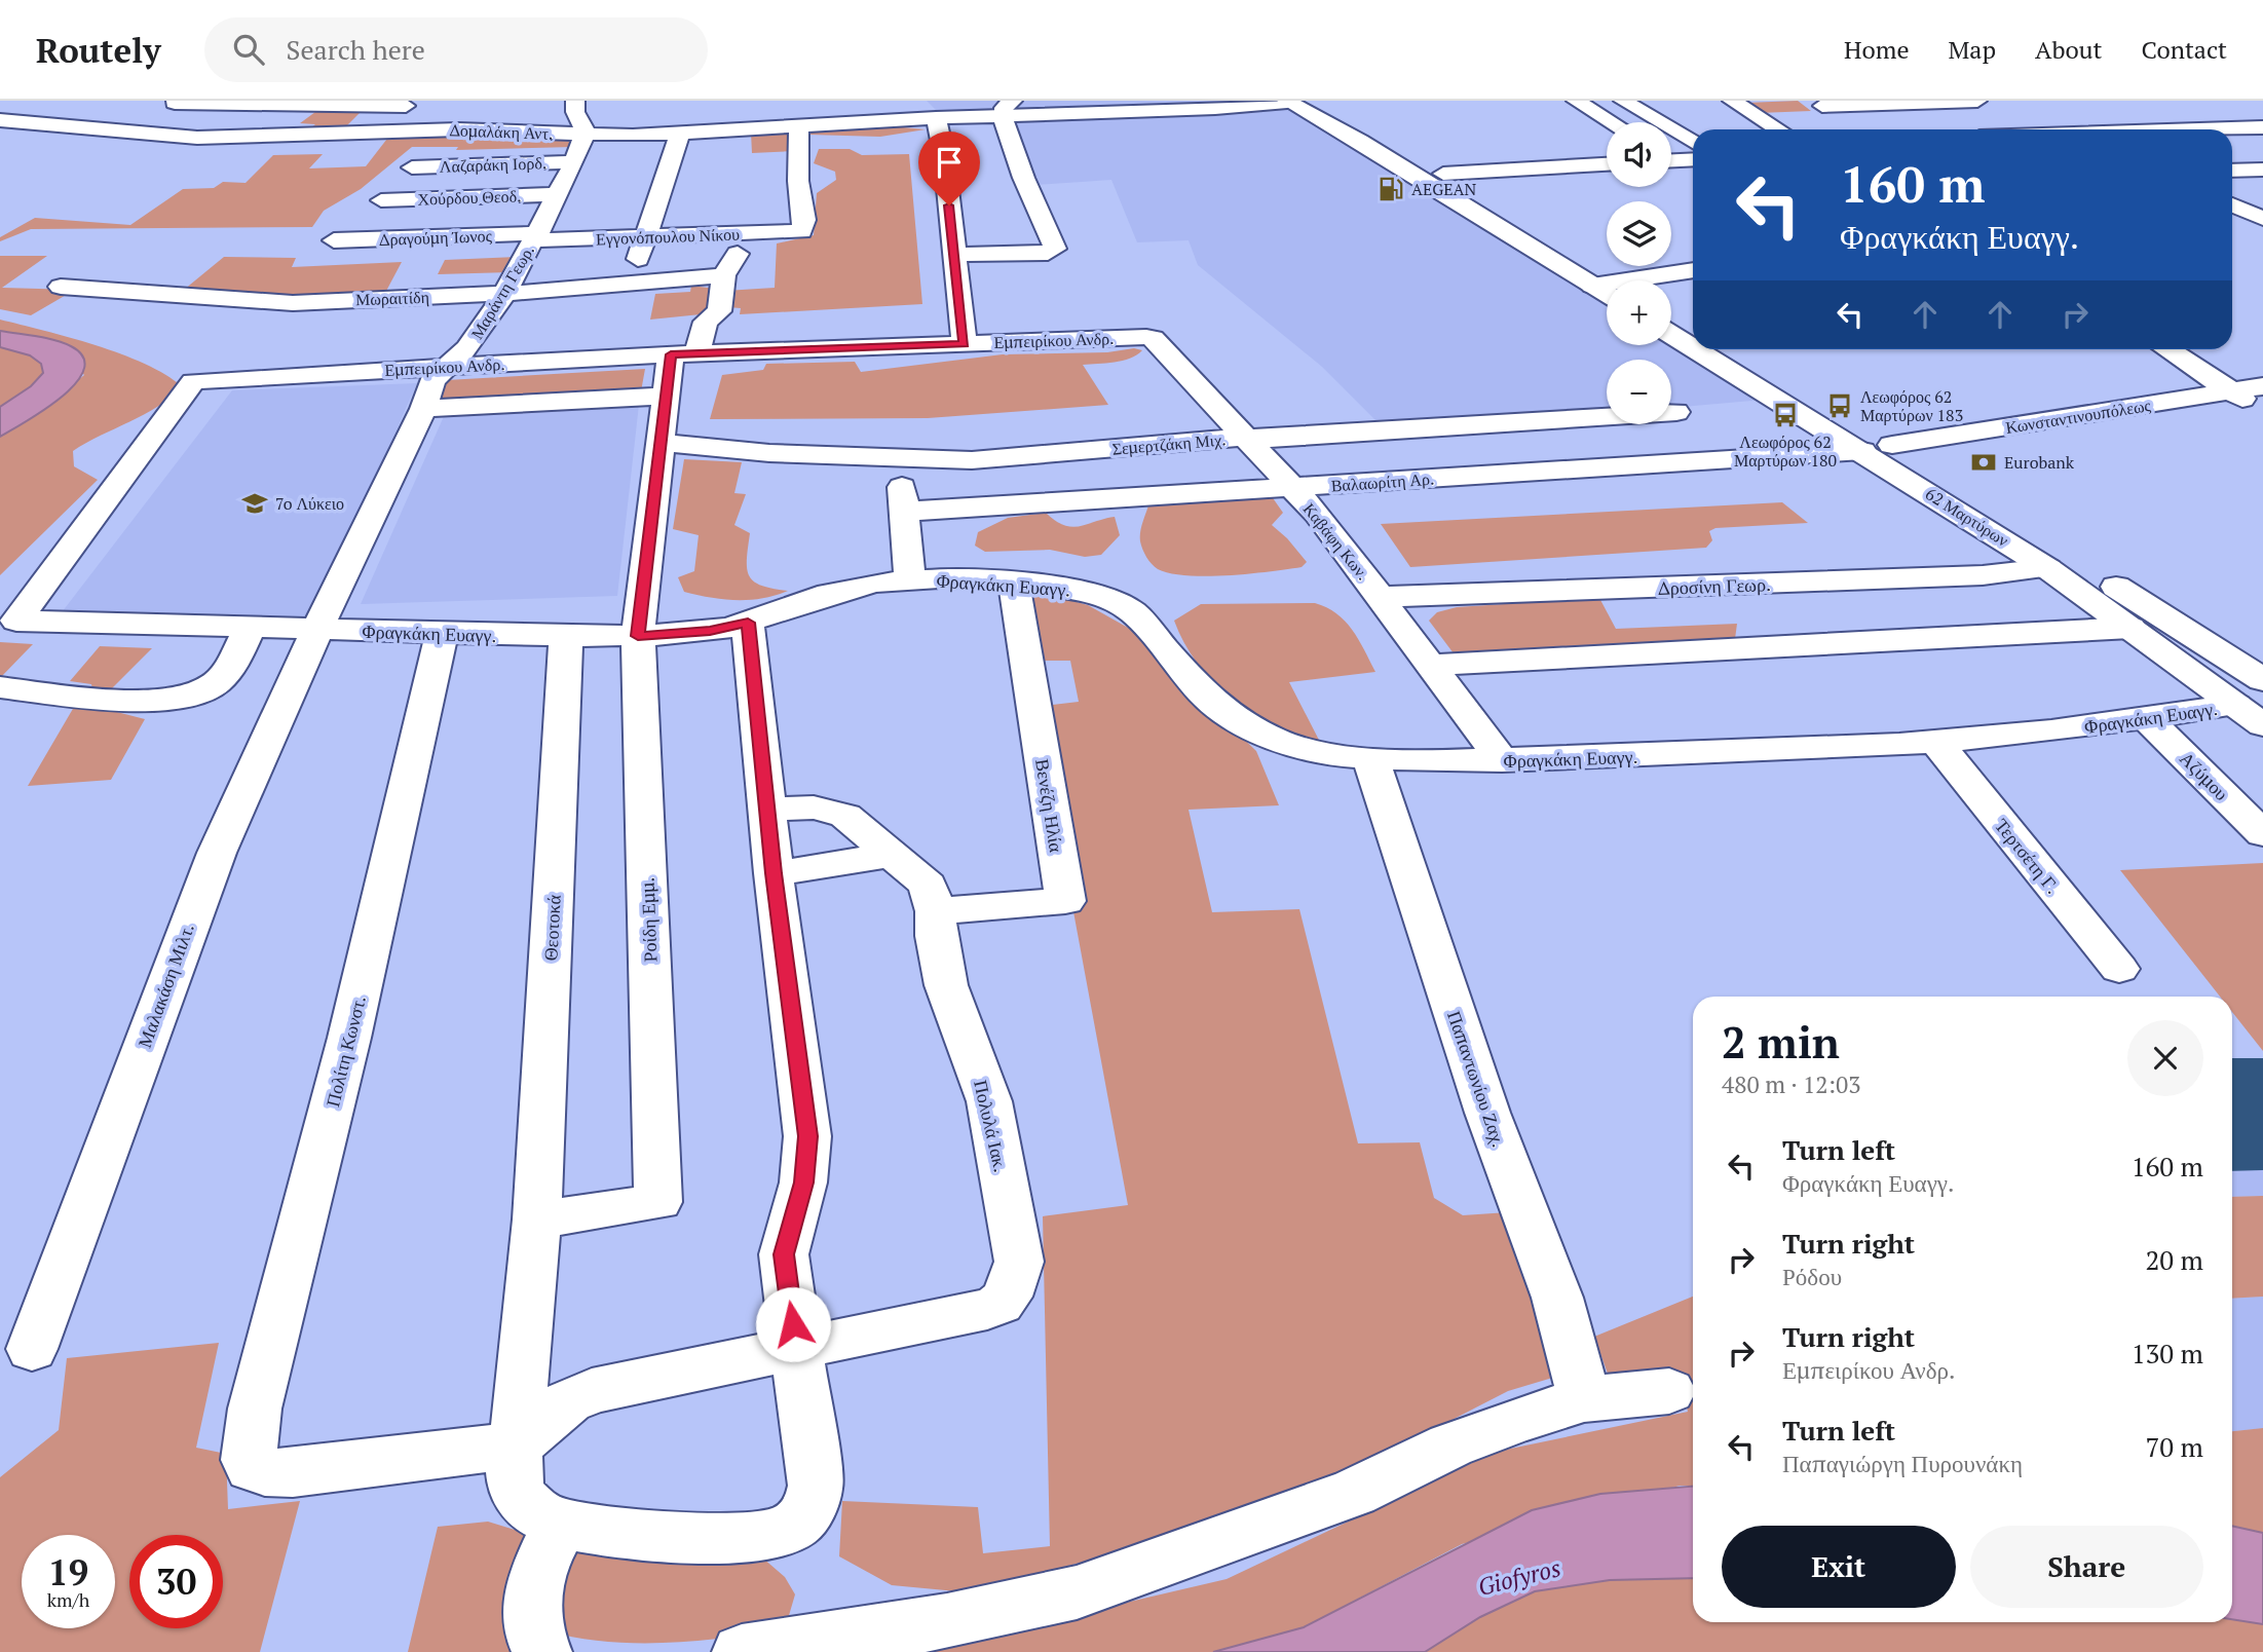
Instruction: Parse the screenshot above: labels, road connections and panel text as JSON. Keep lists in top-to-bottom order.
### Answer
{
  "streets": {
    "street": [
      "Δομαλάκη Αντ.",
      "Λαζαράκη Ιορδ.",
      "Χούρδου Θεοδ.",
      "Εγγονόπουλου Νίκου",
      "Δραγούμη Ίωνος",
      "Μαράντη Γεωρ.",
      "Μωραιτίδη",
      "Εμπειρίκου Ανδρ.",
      "Κωνσταντινουπόλεως",
      "Σεμερτζάκη Μιχ.",
      "Βαλαωρίτη Αρ.",
      "62 Μαρτύρων",
      "Καβάφη Κων.",
      "Φραγκάκη Ευαγγ.",
      "Δροσίνη Γεωρ.",
      "Αζύμου",
      "Βενέζη Ηλία",
      "Τερτσέτη Γ.",
      "Ροίδη Εμμ.",
      "Θεοτοκά",
      "Μαλακάση Μιλτ.",
      "Πολίτη Κωνστ.",
      "Παπαντωνίου Ζαχ.",
      "Πολυλά Ιακ."
    ]
  },
  "crossings": [
    ["Δομαλάκη Αντ.", "Εγγονόπουλου Νίκου"],
    ["Δομαλάκη Αντ.", "Μαράντη Γεωρ."],
    ["Λαζαράκη Ιορδ.", "Μαράντη Γεωρ."],
    ["Χούρδου Θεοδ.", "Μαράντη Γεωρ."],
    ["Εγγονόπουλου Νίκου", "Δραγούμη Ίωνος"],
    ["Εγγονόπουλου Νίκου", "Μαράντη Γεωρ."],
    ["Δραγούμη Ίωνος", "Μαράντη Γεωρ."],
    ["Μαράντη Γεωρ.", "Μωραιτίδη"],
    ["Μαράντη Γεωρ.", "Εμπειρίκου Ανδρ."],
    ["Μαράντη Γεωρ.", "Φραγκάκη Ευαγγ."],
    ["Μαράντη Γεωρ.", "Μαλακάση Μιλτ."],
    ["Εμπειρίκου Ανδρ.", "Καβάφη Κων."],
    ["Εμπειρίκου Ανδρ.", "Φραγκάκη Ευαγγ."],
    ["Εμπειρίκου Ανδρ.", "Ροίδη Εμμ."],
    ["Κωνσταντινουπόλεως", "62 Μαρτύρων"],
    ["Σεμερτζάκη Μιχ.", "Καβάφη Κων."],
    ["Σεμερτζάκη Μιχ.", "Ροίδη Εμμ."],
    ["Βαλαωρίτη Αρ.", "62 Μαρτύρων"],
    ["Βαλαωρίτη Αρ.", "Καβάφη Κων."],
    ["62 Μαρτύρων", "Φραγκάκη Ευαγγ."],
    ["62 Μαρτύρων", "Δροσίνη Γεωρ."],
    ["Καβάφη Κων.", "Φραγκάκη Ευαγγ."],
    ["Καβάφη Κων.", "Δροσίνη Γεωρ."],
    ["Φραγκάκη Ευαγγ.", "Αζύμου"],
    ["Φραγκάκη Ευαγγ.", "Βενέζη Ηλία"],
    ["Φραγκάκη Ευαγγ.", "Τερτσέτη Γ."],
    ["Φραγκάκη Ευαγγ.", "Ροίδη Εμμ."],
    ["Φραγκάκη Ευαγγ.", "Θεοτοκά"],
    ["Φραγκάκη Ευαγγ.", "Μαλακάση Μιλτ."],
    ["Φραγκάκη Ευαγγ.", "Πολίτη Κωνστ."],
    ["Φραγκάκη Ευαγγ.", "Παπαντωνίου Ζαχ."],
    ["Βενέζη Ηλία", "Πολυλά Ιακ."],
    ["Ροίδη Εμμ.", "Θεοτοκά"],
    ["Θεοτοκά", "Πολίτη Κωνστ."]
  ],
  "water": ["Giofyros"],
  "places": {
    "fuel station": ["AEGEAN"],
    "bus stop": ["Λεωφόρος 62 Μαρτύρων 183", "Λεωφόρος 62 Μαρτύρων 180"],
    "bank": ["Eurobank"],
    "school or university": ["7o Λύκειο"]
  },
  "page": {
    "header": "Routely",
    "search": "Search here",
    "nav": [
      "Home",
      "Map",
      "About",
      "Contact"
    ],
    "map_buttons": ["+", "−"],
    "turn": ["160 m", "Φραγκάκη Ευαγγ."],
    "heading": ["2 min", "480 m · 12:03"],
    "list": [
      {
        "name": "Turn left",
        "note": "Φραγκάκη Ευαγγ.",
        "value": "160 m"
      },
      {
        "name": "Turn right",
        "note": "Ρόδου",
        "value": "20 m"
      },
      {
        "name": "Turn right",
        "note": "Εμπειρίκου Ανδρ.",
        "value": "130 m"
      },
      {
        "name": "Turn left",
        "note": "Παπαγιώργη Πυρουνάκη",
        "value": "70 m"
      }
    ],
    "buttons": ["Exit", "Share"],
    "speed": "19 km/h",
    "limit": "30"
  }
}
